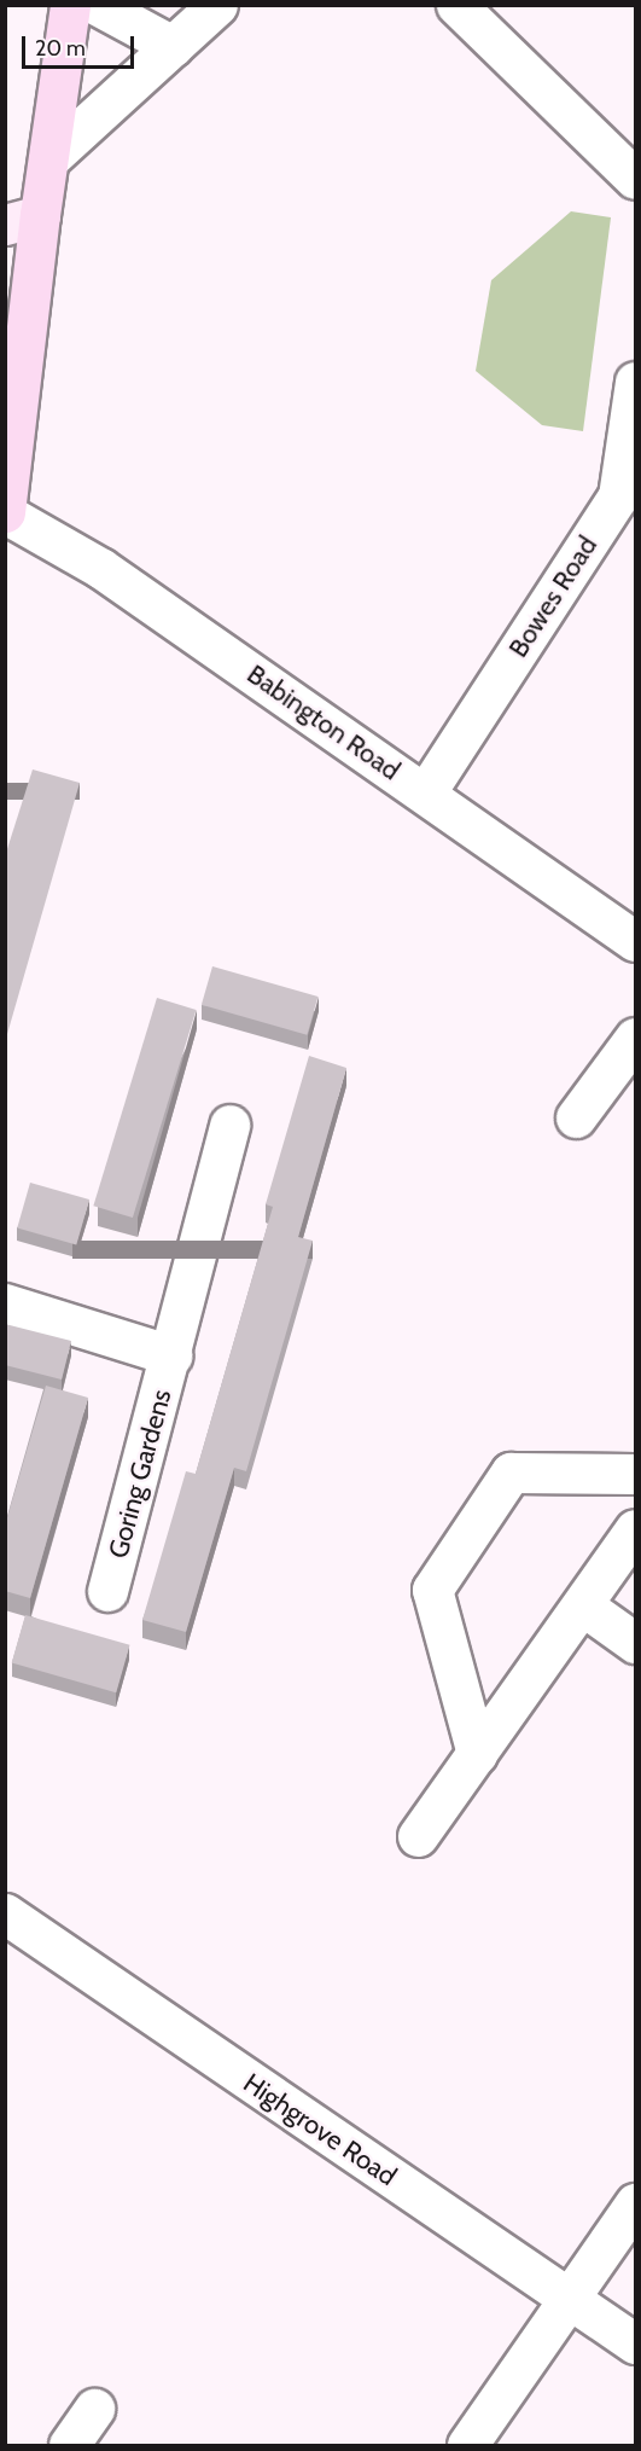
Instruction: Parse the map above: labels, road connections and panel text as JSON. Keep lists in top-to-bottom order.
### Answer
{
  "streets": {
    "street": [
      "Bowes Road",
      "Babington Road",
      "Goring Gardens",
      "Highgrove Road"
    ]
  },
  "crossings": [
    ["Bowes Road", "Babington Road"]
  ],
  "scale_bar": "20 m"
}
